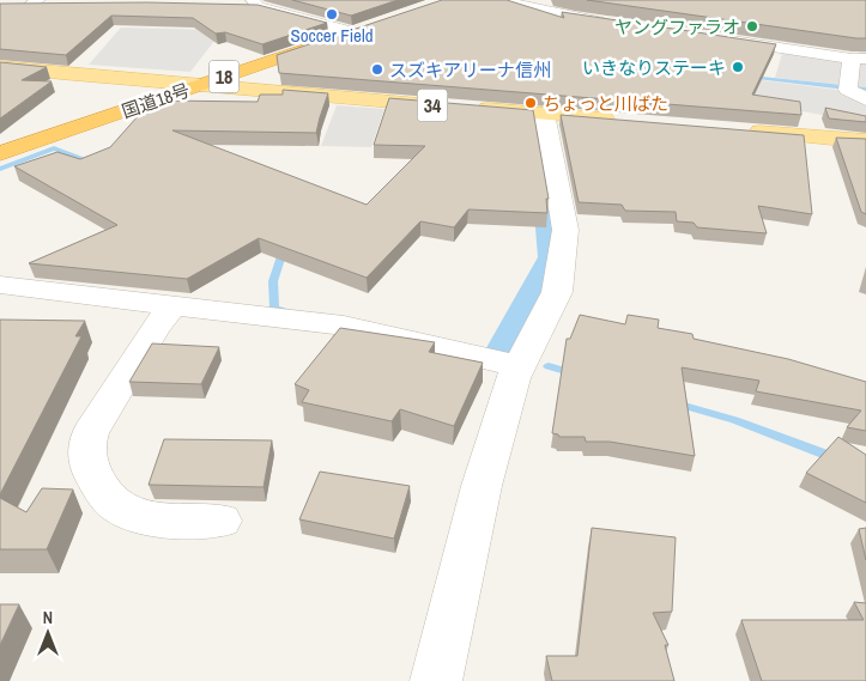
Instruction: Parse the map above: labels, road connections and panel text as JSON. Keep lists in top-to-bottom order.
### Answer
{
  "streets": {
    "highway": ["18", "国道18号"],
    "main road": ["34"]
  },
  "crossings": [
    ["国道18号", "34"]
  ],
  "places": [
    "Soccer Field",
    "ヤングファラオ",
    "いきなりステーキ",
    "スズキアリーナ信州",
    "ちょっと川ばた"
  ],
  "north": "top"
}
